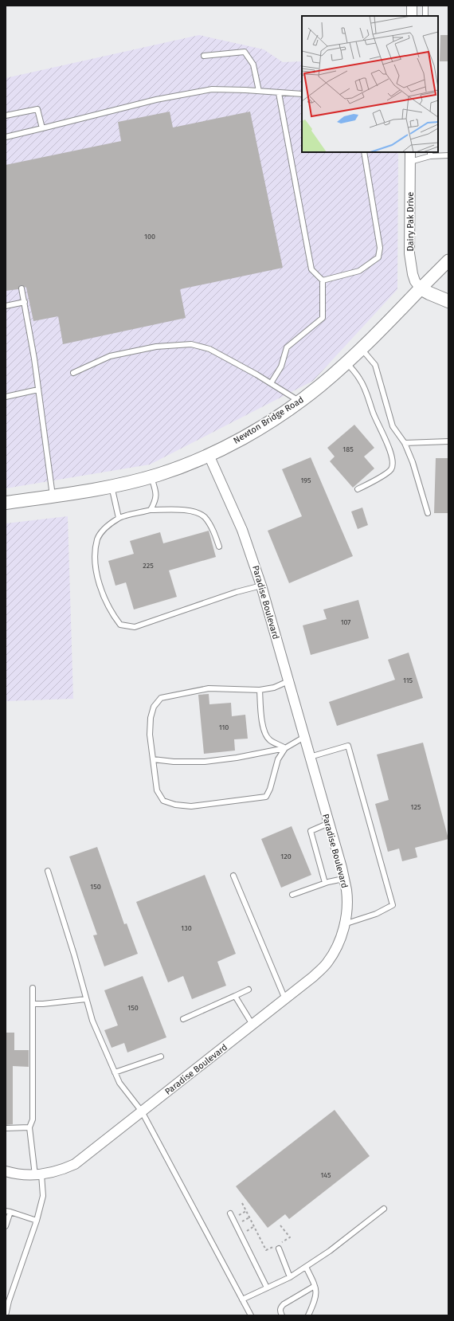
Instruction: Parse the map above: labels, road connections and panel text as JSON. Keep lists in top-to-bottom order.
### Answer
{
  "streets": {
    "main road": ["Newton Bridge Road"],
    "street": ["Dairy Pak Drive", "Paradise Boulevard"]
  },
  "crossings": [
    ["Dairy Pak Drive", "Newton Bridge Road"],
    ["Newton Bridge Road", "Paradise Boulevard"]
  ],
  "house_numbers": [
    "100",
    "185",
    "195",
    "225",
    "107",
    "115",
    "110",
    "125",
    "120",
    "150",
    "130",
    "150",
    "145"
  ]
}
